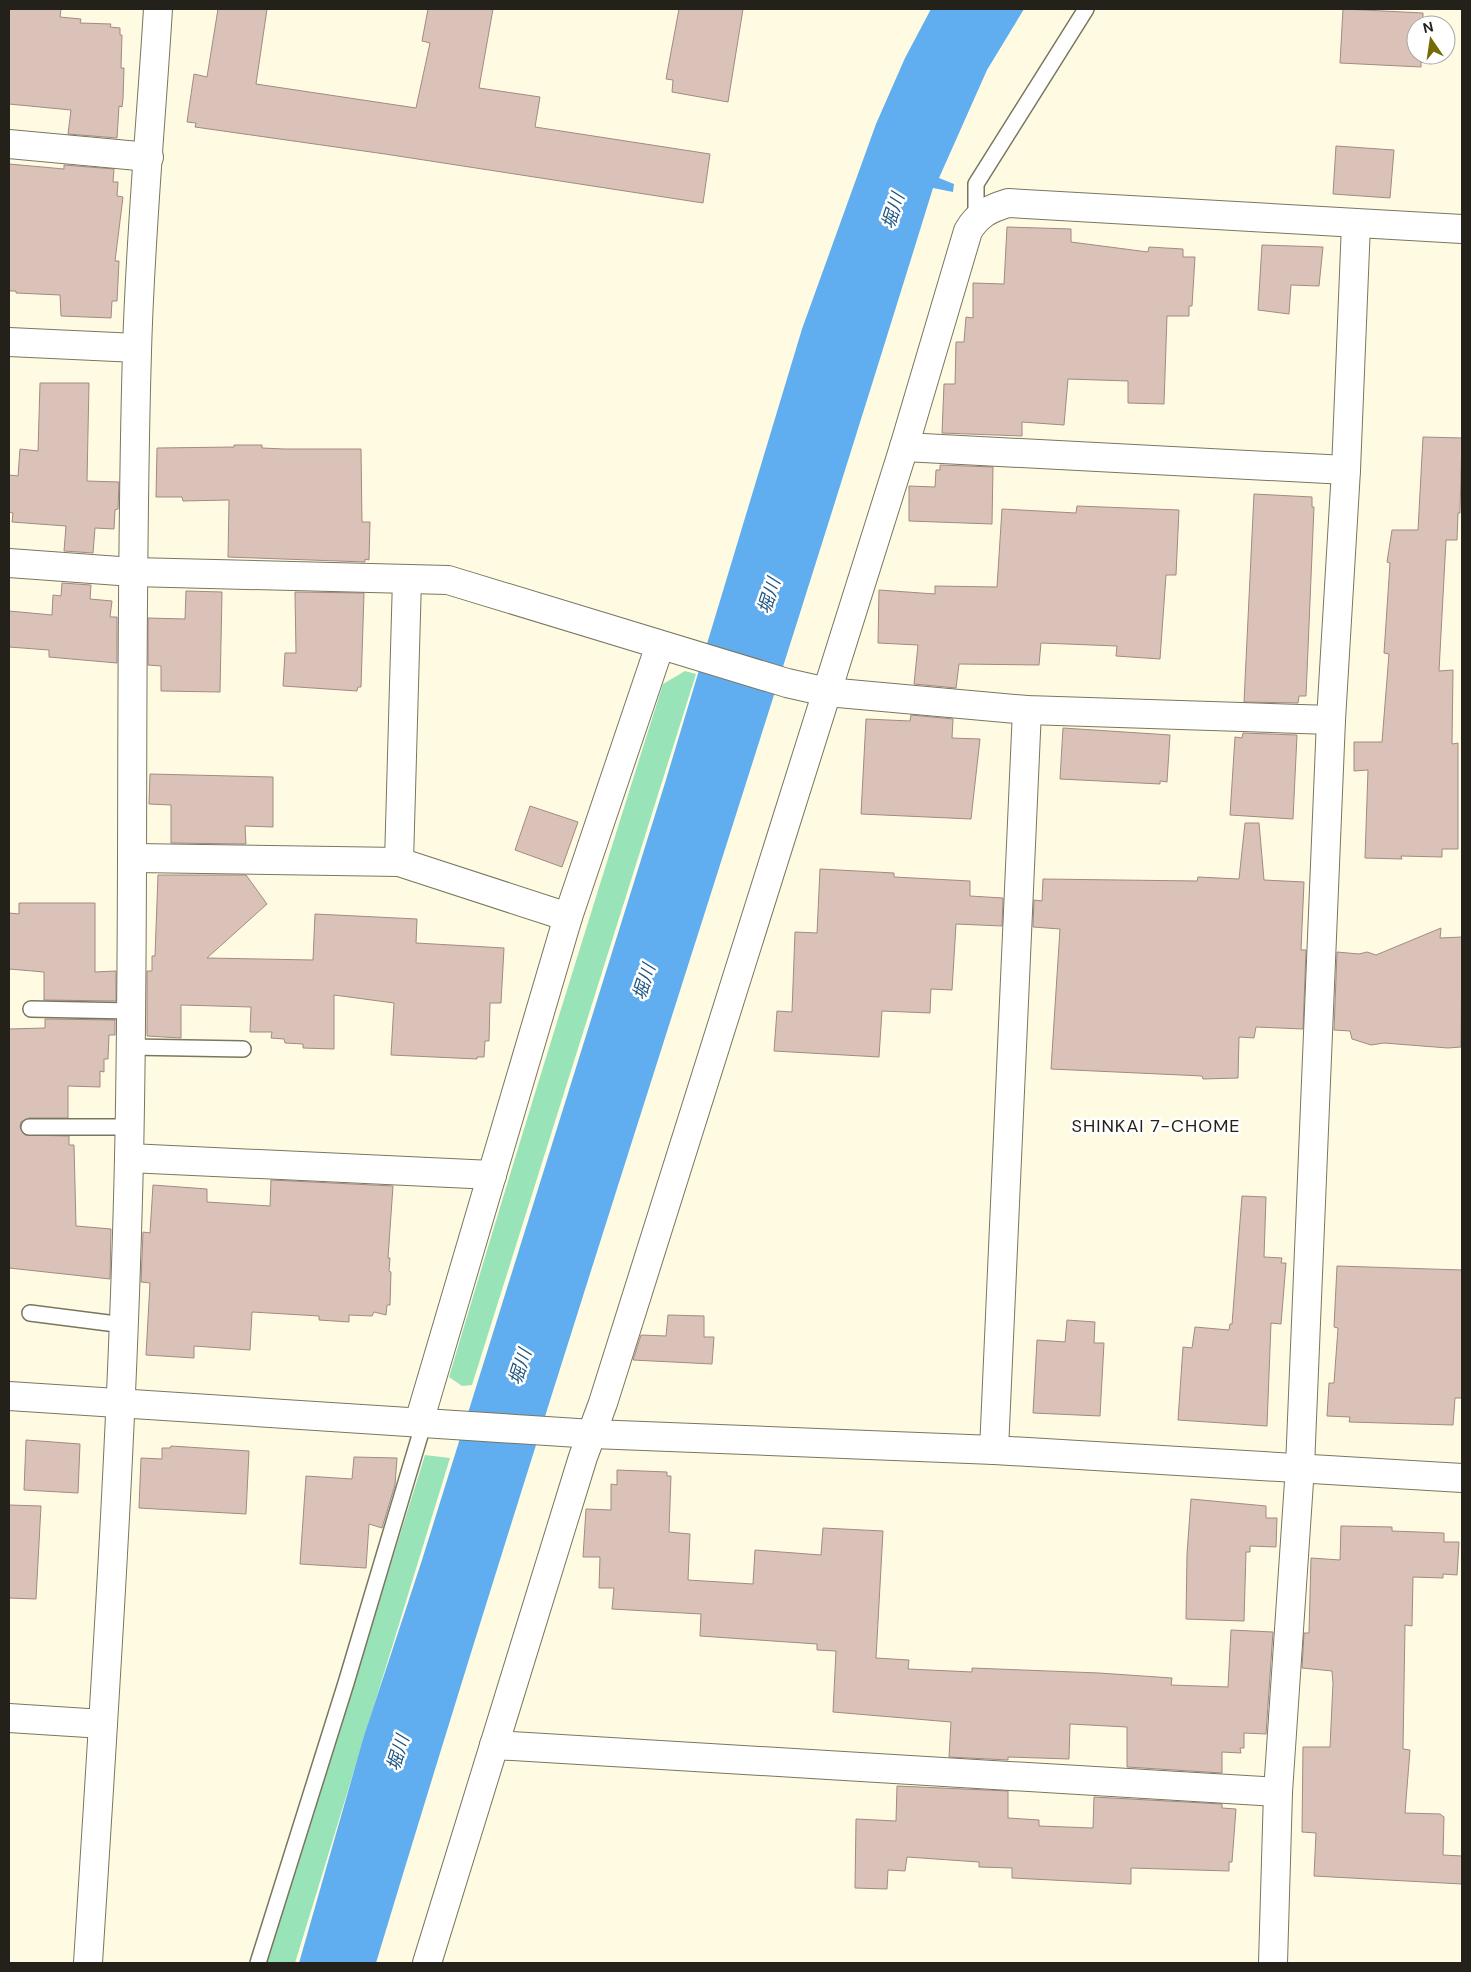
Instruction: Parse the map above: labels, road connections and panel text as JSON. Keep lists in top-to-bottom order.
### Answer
{
  "districts": ["SHINKAI 7-CHOME"],
  "water": ["堀川"],
  "north": "top"
}
